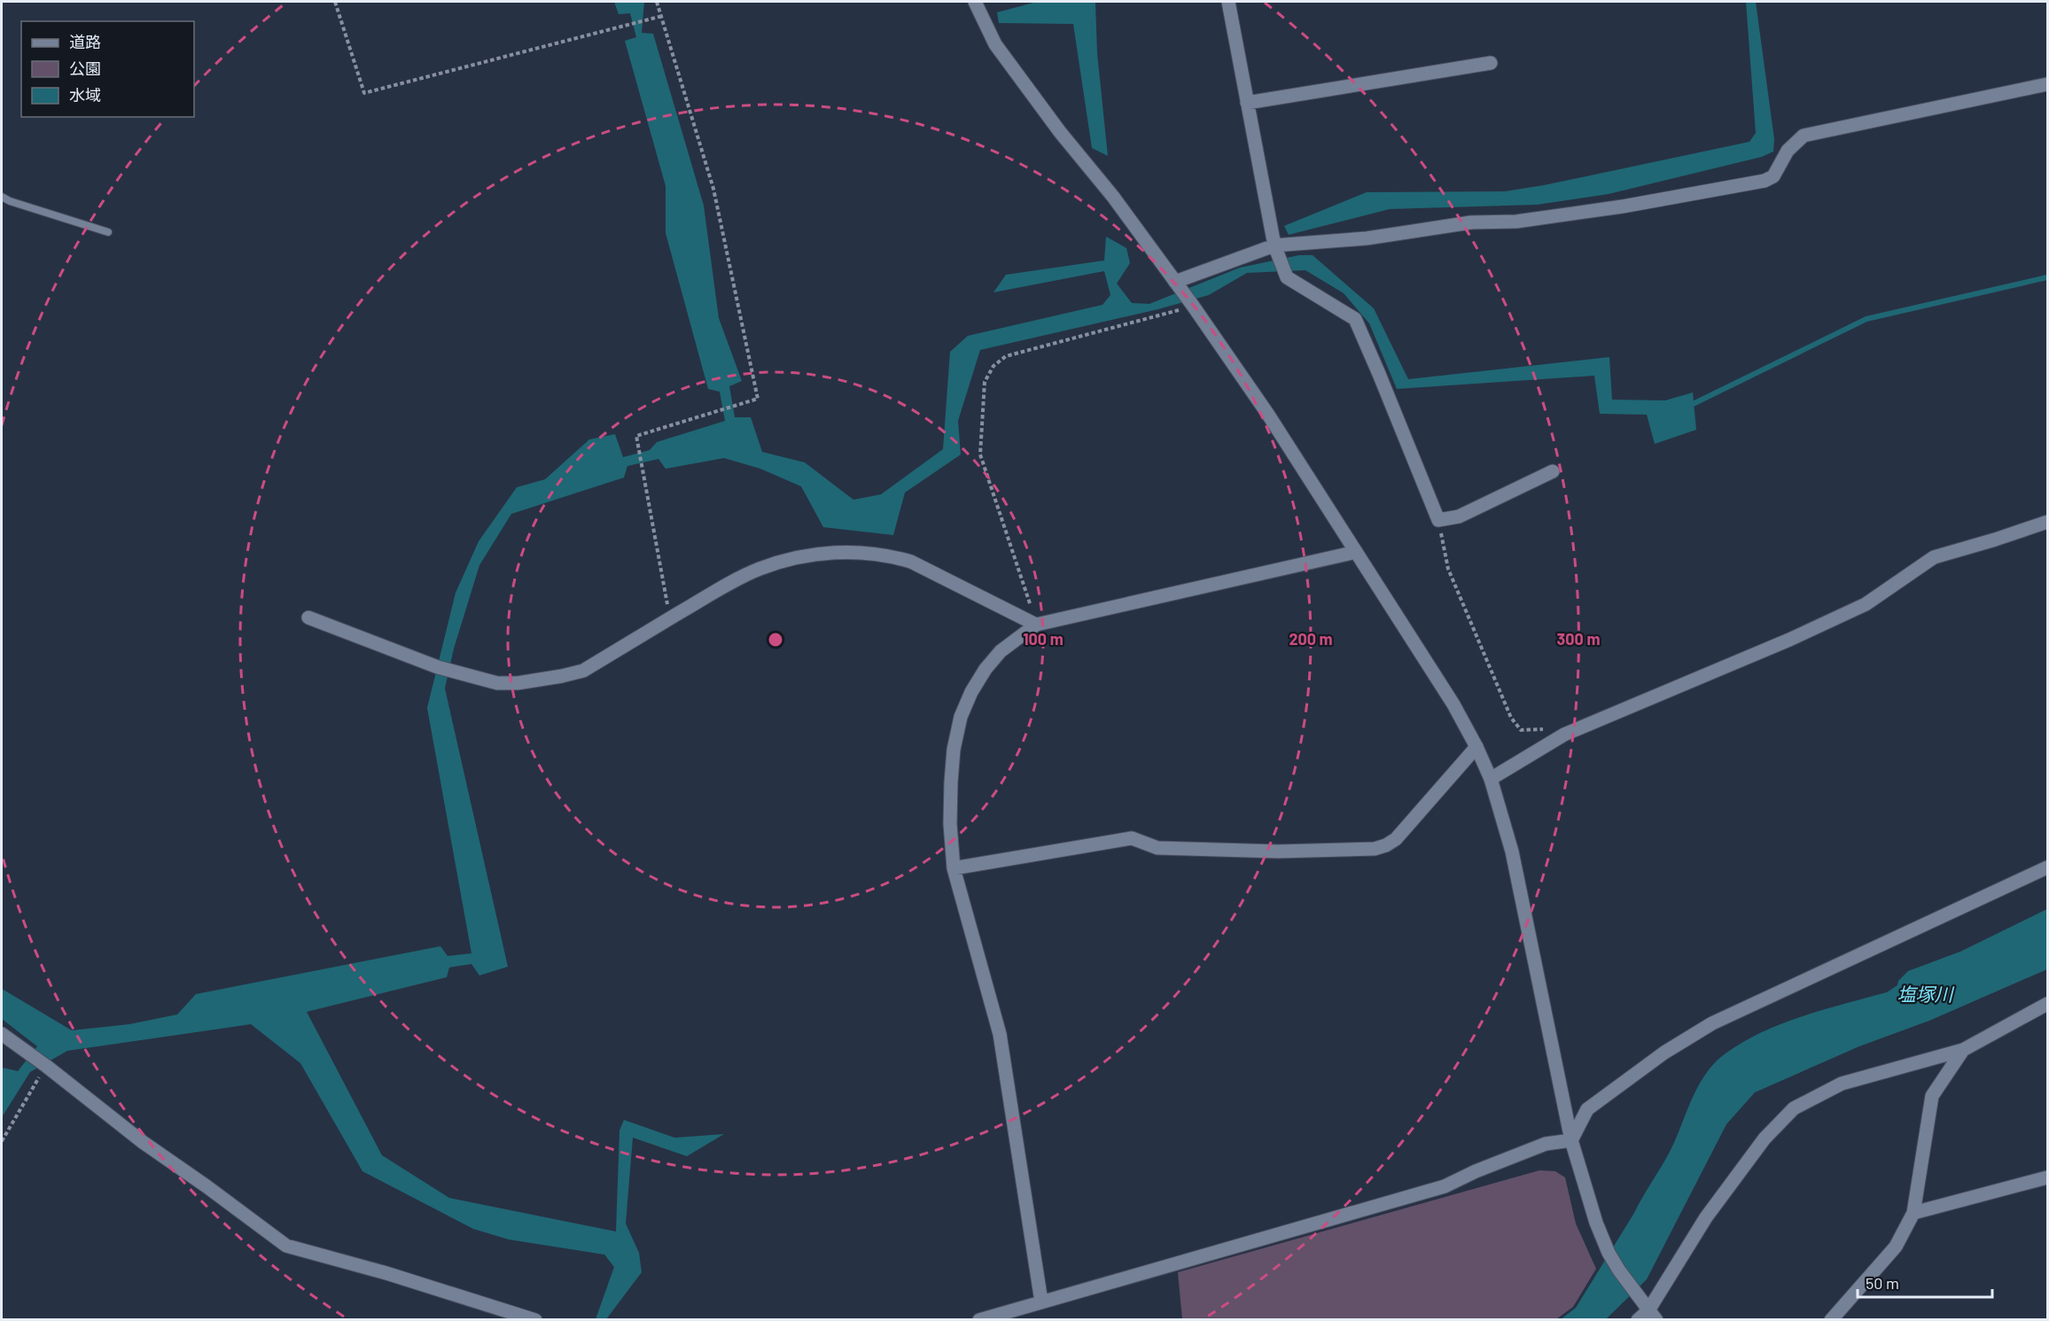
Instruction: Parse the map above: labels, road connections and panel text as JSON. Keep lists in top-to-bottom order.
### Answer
{
  "water": ["塩塚川"],
  "legend": ["道路", "公園", "水域"],
  "scale_bar": "50 m",
  "rings": ["100 m", "200 m", "300 m"]
}
